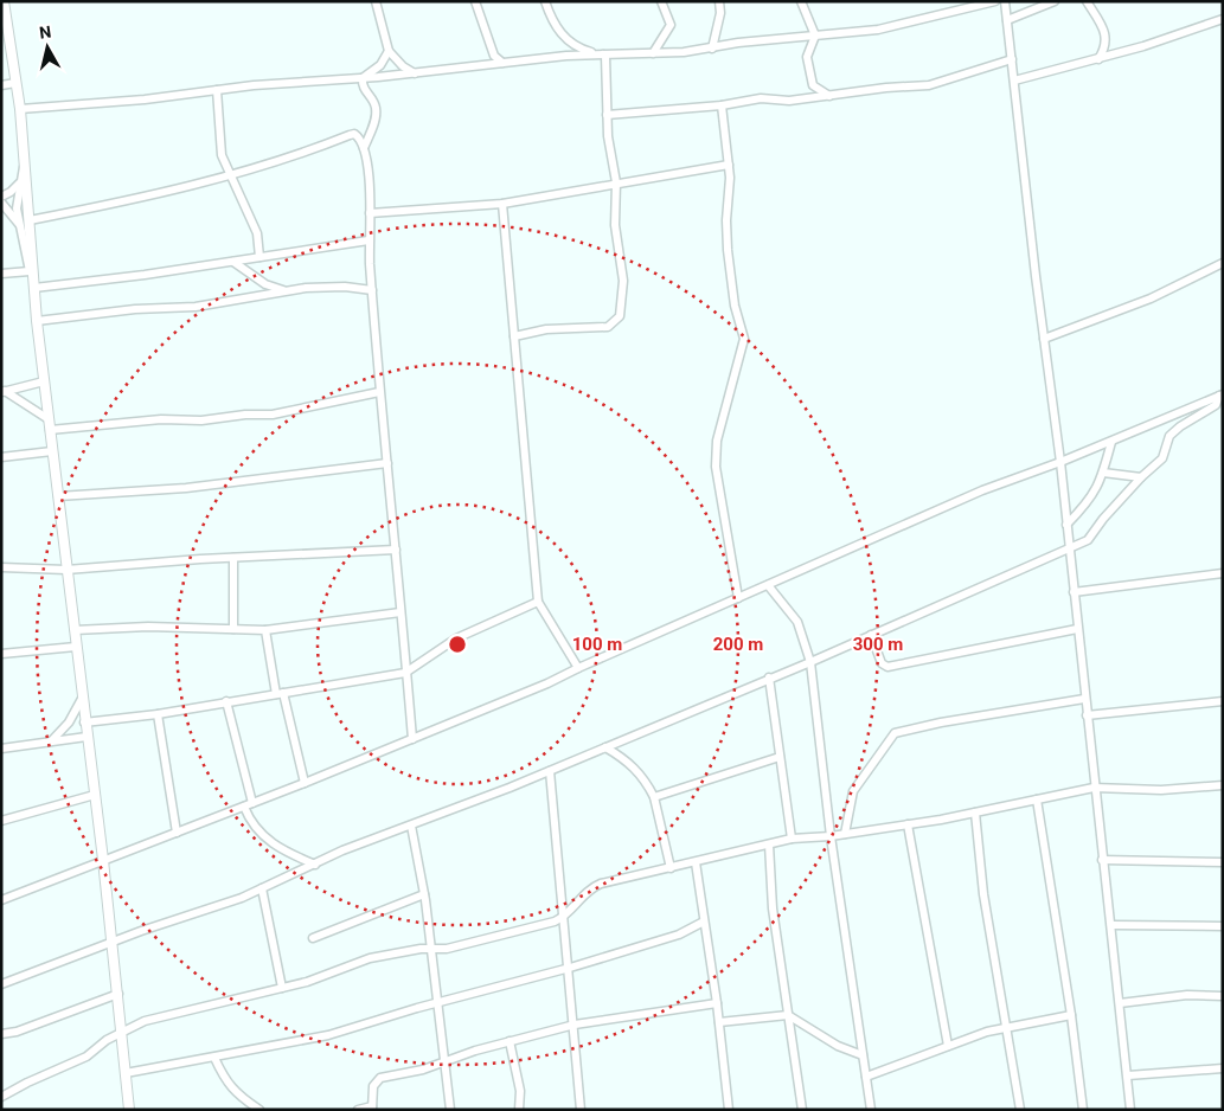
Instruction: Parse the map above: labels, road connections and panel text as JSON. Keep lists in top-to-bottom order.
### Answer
{
  "north": "top",
  "rings": ["100 m", "200 m", "300 m"]
}
